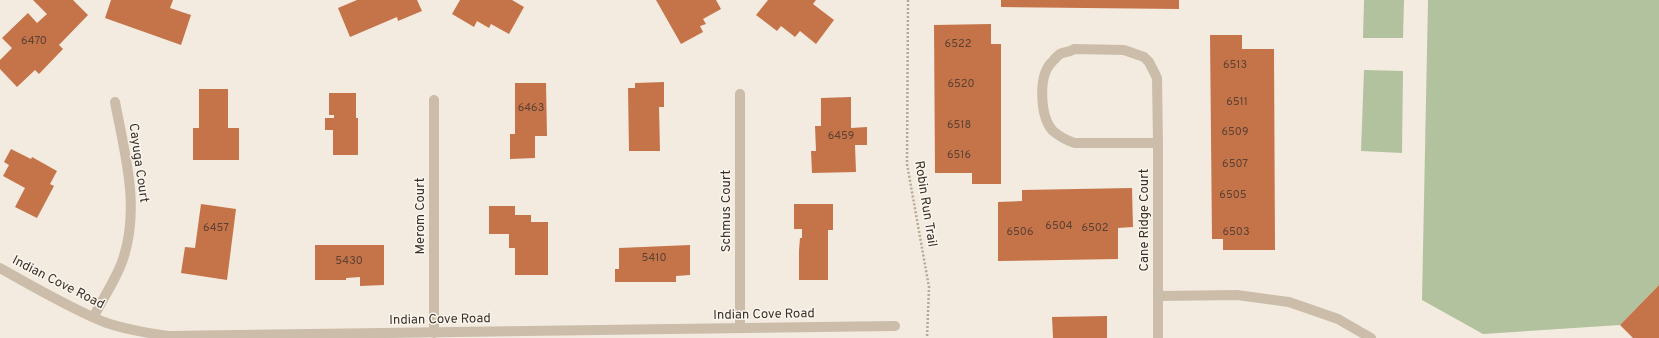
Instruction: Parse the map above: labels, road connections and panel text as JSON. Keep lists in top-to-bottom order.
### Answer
{
  "streets": {
    "street": [
      "Cayuga Court",
      "Schmus Court",
      "Merom Court",
      "Cane Ridge Court",
      "Indian Cove Road"
    ],
    "path": ["Robin Run Trail"]
  },
  "crossings": [
    ["Cayuga Court", "Indian Cove Road"],
    ["Schmus Court", "Indian Cove Road"],
    ["Merom Court", "Indian Cove Road"]
  ],
  "house_numbers": [
    "6470",
    "6522",
    "6513",
    "6520",
    "6511",
    "6463",
    "6518",
    "6509",
    "6459",
    "6516",
    "6507",
    "6505",
    "6504",
    "6457",
    "6502",
    "6506",
    "6503",
    "5410",
    "5430"
  ]
}
